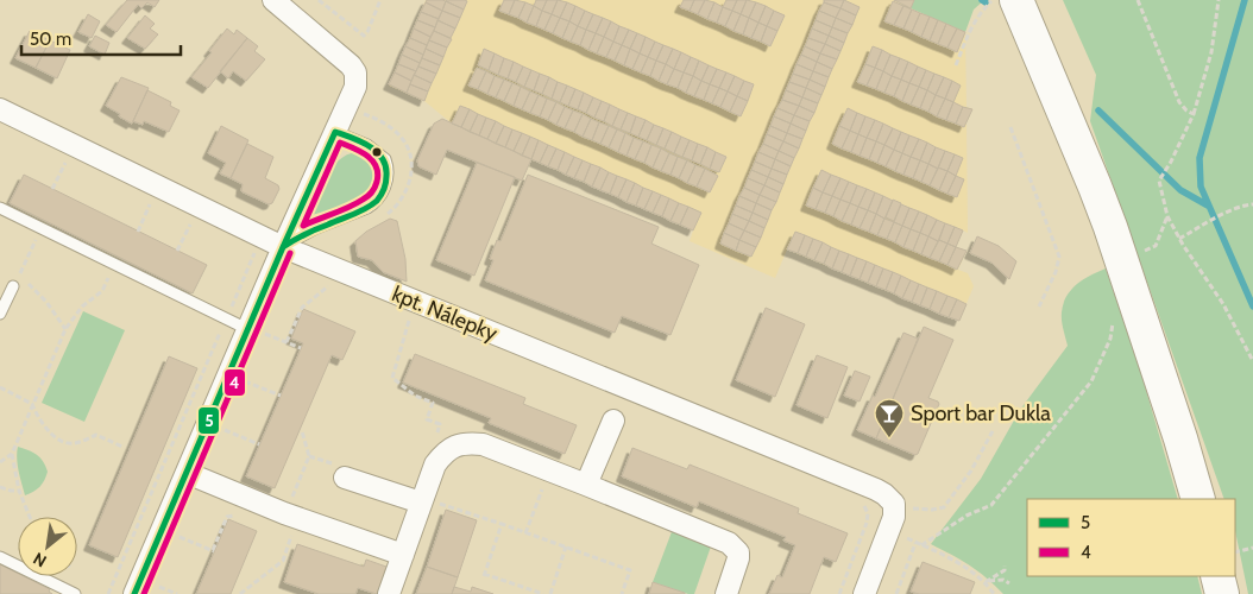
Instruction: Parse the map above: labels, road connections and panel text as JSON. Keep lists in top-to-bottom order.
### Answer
{
  "streets": {
    "street": ["kpt. Nálepky"]
  },
  "places": {
    "bar": ["Sport bar Dukla"]
  },
  "lines": ["transit line 5", "transit line 4"],
  "legend": ["5", "4"],
  "scale_bar": "50 m",
  "north": "bottom left"
}
